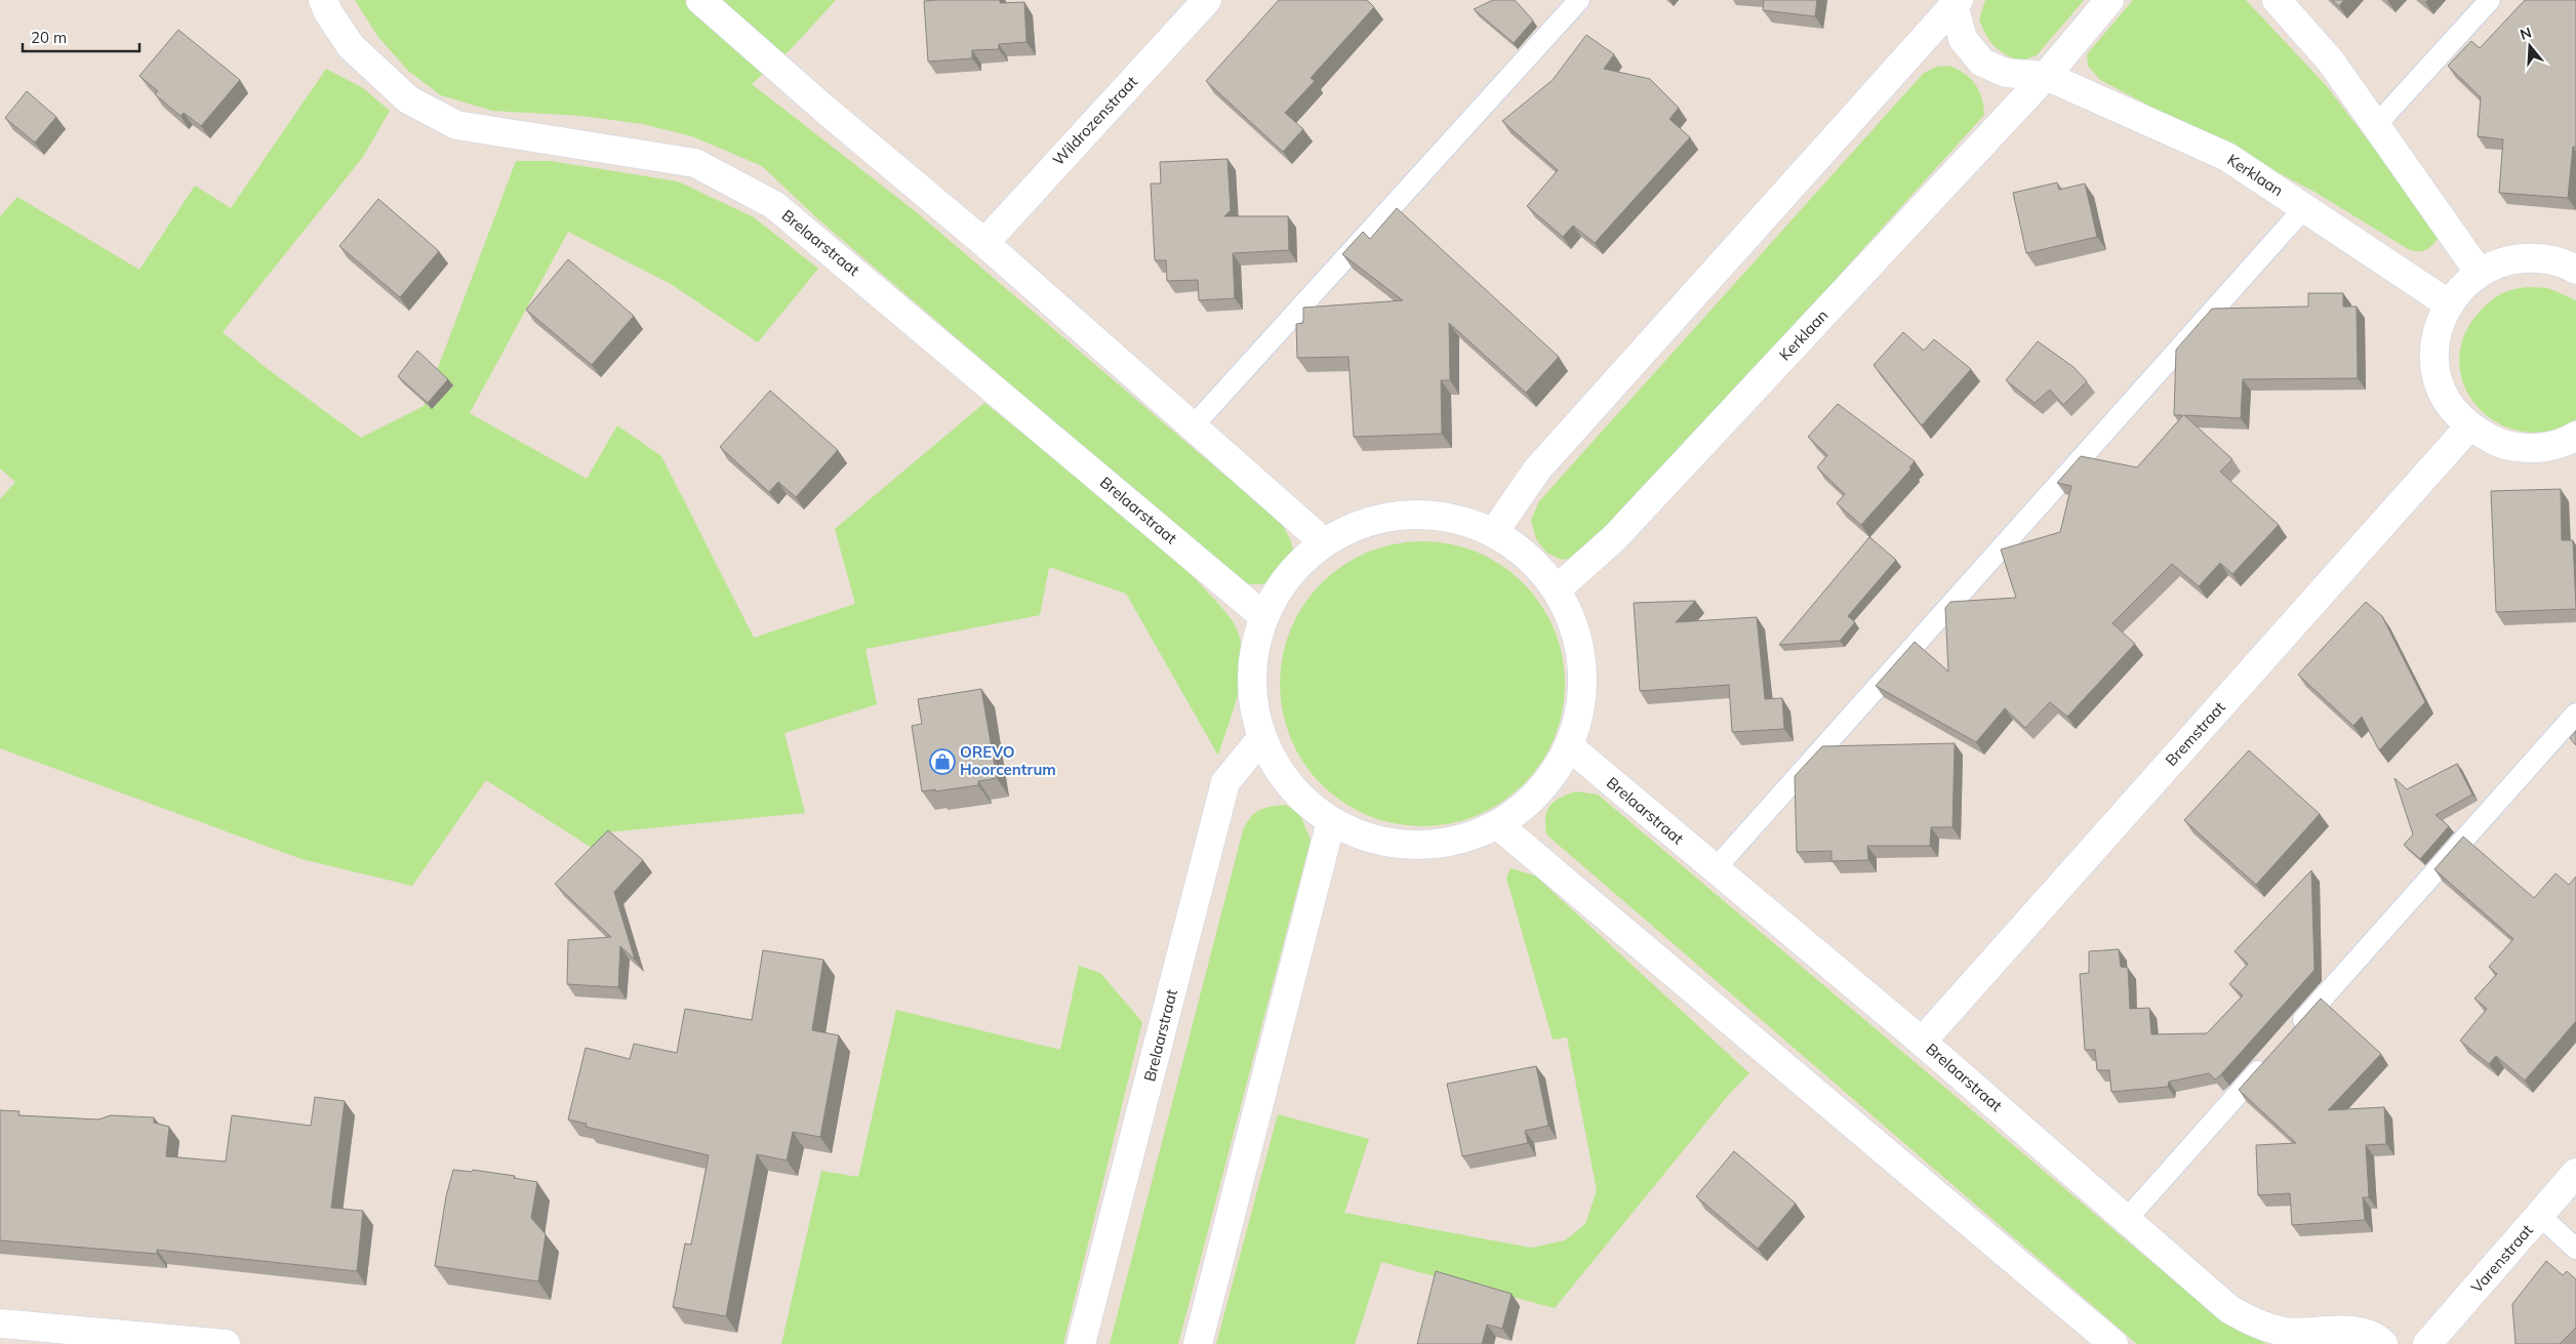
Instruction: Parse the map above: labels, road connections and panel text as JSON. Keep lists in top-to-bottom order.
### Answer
{
  "streets": {
    "street": [
      "Wildrozenstraat",
      "Kerklaan",
      "Brelaarstraat",
      "Bremstraat",
      "Varenstraat"
    ]
  },
  "crossings": [
    ["Brelaarstraat", "Bremstraat"]
  ],
  "places": {
    "shop": ["OREVO Hoorcentrum"]
  },
  "scale_bar": "20 m",
  "north": "top"
}
